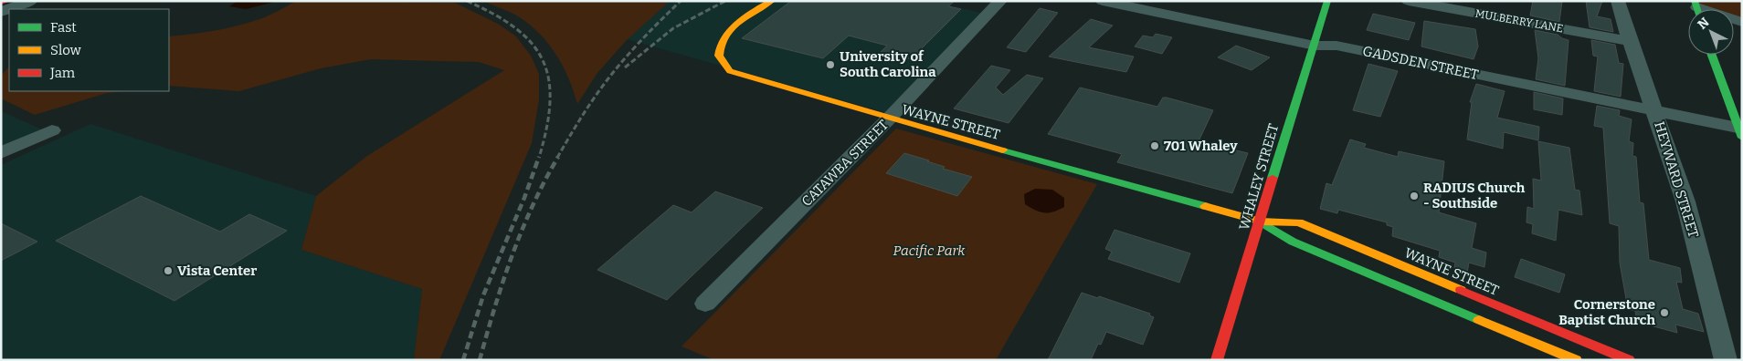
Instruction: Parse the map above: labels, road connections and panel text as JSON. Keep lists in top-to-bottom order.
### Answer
{
  "streets": {
    "main road": ["WAYNE STREET", "WHALEY STREET"],
    "street": [
      "MULBERRY LANE",
      "GADSDEN STREET",
      "CATAWBA STREET",
      "HEYWARD STREET"
    ]
  },
  "crossings": [
    ["MULBERRY LANE", "HEYWARD STREET"],
    ["GADSDEN STREET", "WHALEY STREET"],
    ["GADSDEN STREET", "HEYWARD STREET"],
    ["WAYNE STREET", "CATAWBA STREET"],
    ["WAYNE STREET", "WHALEY STREET"]
  ],
  "parks": ["Pacific Park"],
  "places": [
    "University of South Carolina",
    "701 Whaley",
    "RADIUS Church - Southside",
    "Vista Center",
    "Cornerstone Baptist Church"
  ],
  "legend": ["Fast", "Slow", "Jam"],
  "north": "top left"
}
